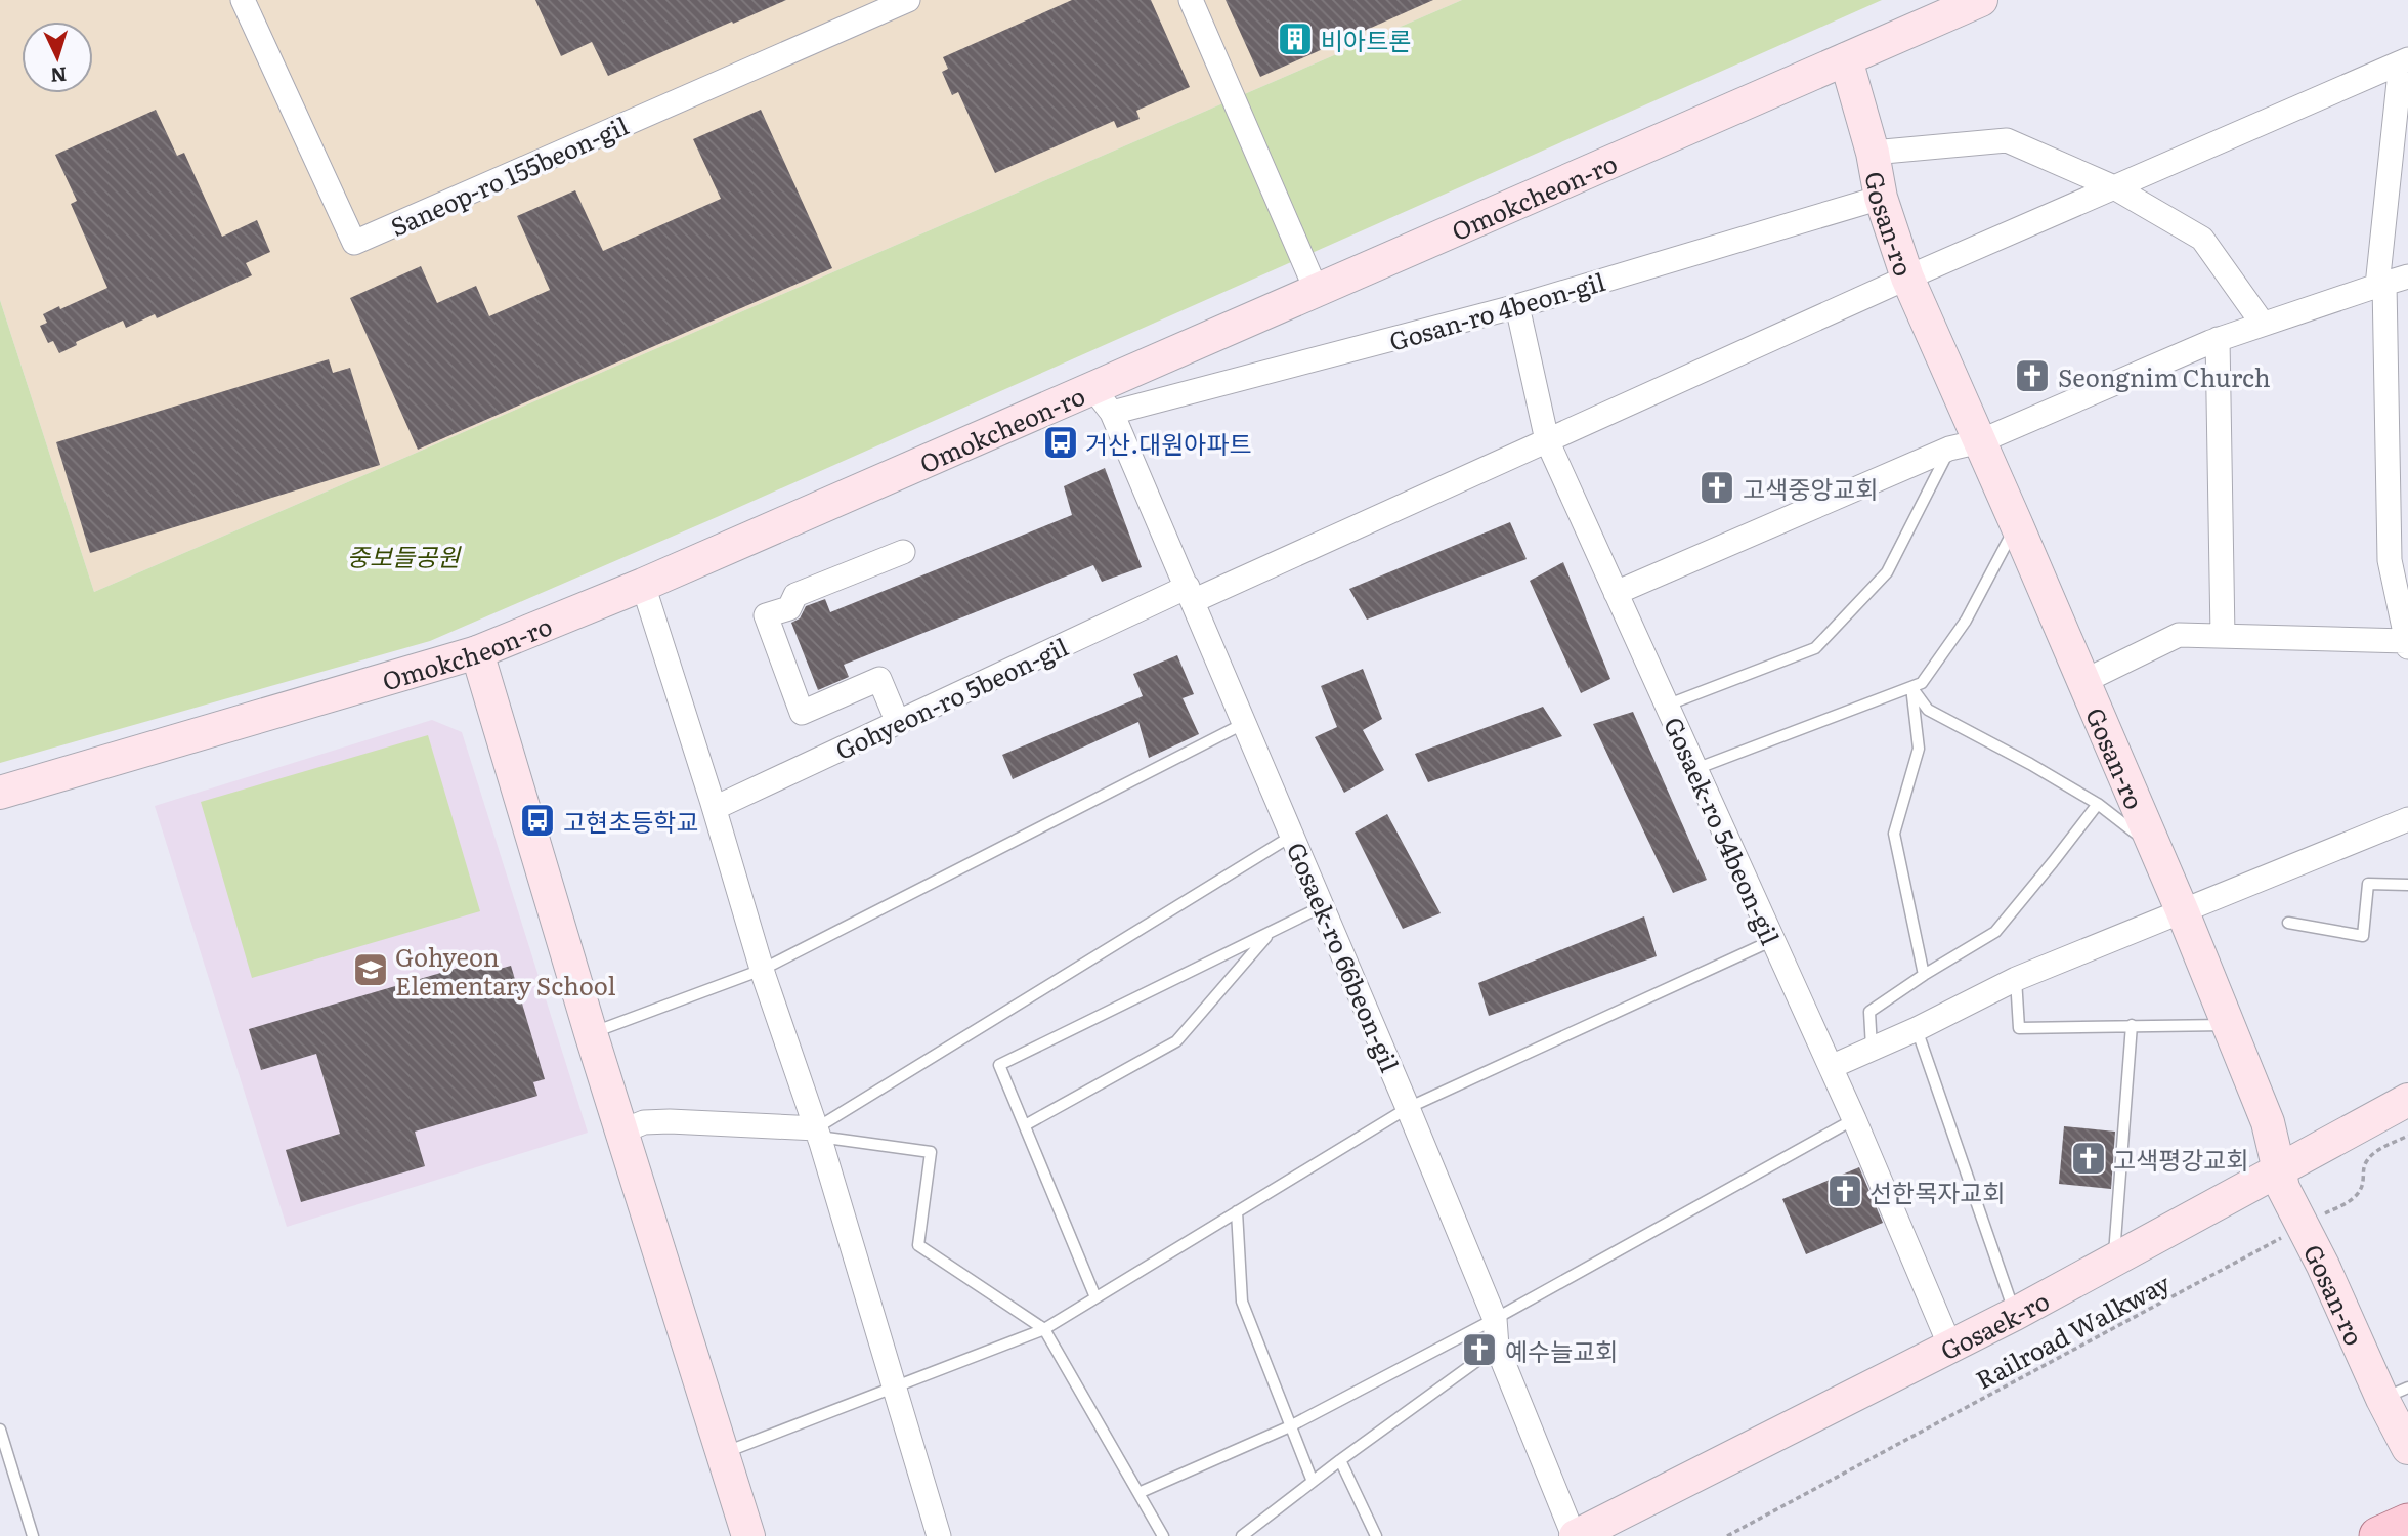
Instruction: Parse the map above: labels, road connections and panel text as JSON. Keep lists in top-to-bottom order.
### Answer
{
  "streets": {
    "street": [
      "Saneop-ro 155beon-gil",
      "Omokcheon-ro",
      "Gosan-ro",
      "Gosan-ro 4beon-gil",
      "Gohyeon-ro 5beon-gil",
      "Gosaek-ro 54beon-gil",
      "Gosaek-ro 66beon-gil",
      "Gosaek-ro"
    ],
    "path": ["Railroad Walkway"]
  },
  "crossings": [
    ["Omokcheon-ro", "Gosan-ro"],
    ["Omokcheon-ro", "Gosaek-ro 66beon-gil"],
    ["Gosan-ro", "Gosan-ro 4beon-gil"],
    ["Gosan-ro", "Gohyeon-ro 5beon-gil"],
    ["Gosan-ro", "Gosaek-ro"],
    ["Gosan-ro", "Railroad Walkway"],
    ["Gosan-ro 4beon-gil", "Gosaek-ro 54beon-gil"],
    ["Gosan-ro 4beon-gil", "Gosaek-ro 66beon-gil"],
    ["Gohyeon-ro 5beon-gil", "Gosaek-ro 54beon-gil"],
    ["Gohyeon-ro 5beon-gil", "Gosaek-ro 66beon-gil"],
    ["Gosaek-ro 54beon-gil", "Gosaek-ro"],
    ["Gosaek-ro 66beon-gil", "Gosaek-ro"]
  ],
  "parks": ["중보들공원"],
  "places": {
    "building": ["비아트론"],
    "church": [
      "Seongnim Church",
      "고색중앙교회",
      "고색평강교회",
      "선한목자교회",
      "예수늘교회"
    ],
    "bus stop": ["거산.대원아파트", "고현초등학교"],
    "school or university": ["Gohyeon Elementary School"]
  },
  "north": "bottom"
}
